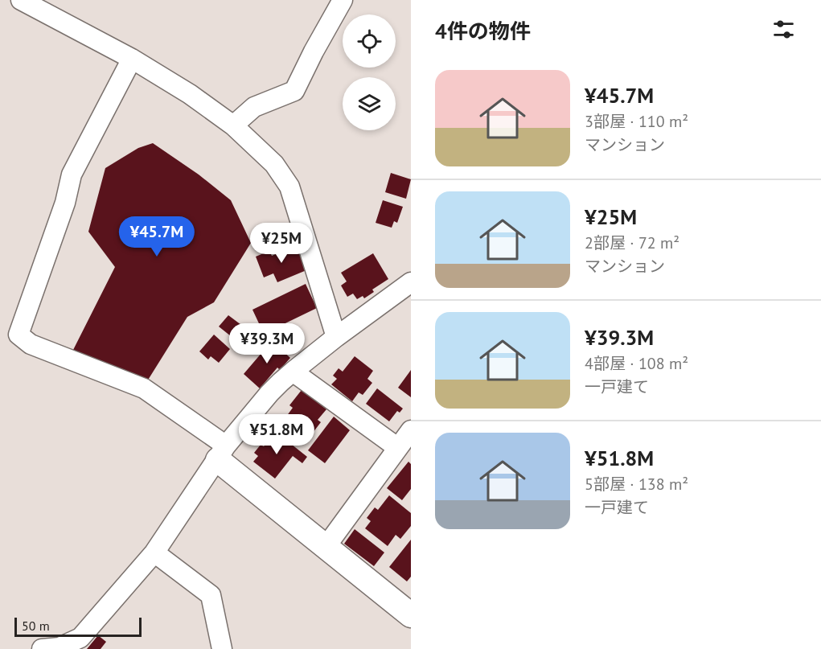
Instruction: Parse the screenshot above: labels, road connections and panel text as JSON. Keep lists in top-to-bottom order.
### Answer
{
  "scale_bar": "50 m",
  "page": {
    "heading": "4件の物件",
    "list": [
      {
        "name": "¥45.7M",
        "note": "3部屋 · 110 m² · マンション"
      },
      {
        "name": "¥25M",
        "note": "2部屋 · 72 m² · マンション"
      },
      {
        "name": "¥39.3M",
        "note": "4部屋 · 108 m² · 一戸建て"
      },
      {
        "name": "¥51.8M",
        "note": "5部屋 · 138 m² · 一戸建て"
      }
    ],
    "price": [
      "¥45.7M",
      "¥25M",
      "¥39.3M",
      "¥51.8M"
    ],
    "scale": "50 m"
  }
}
